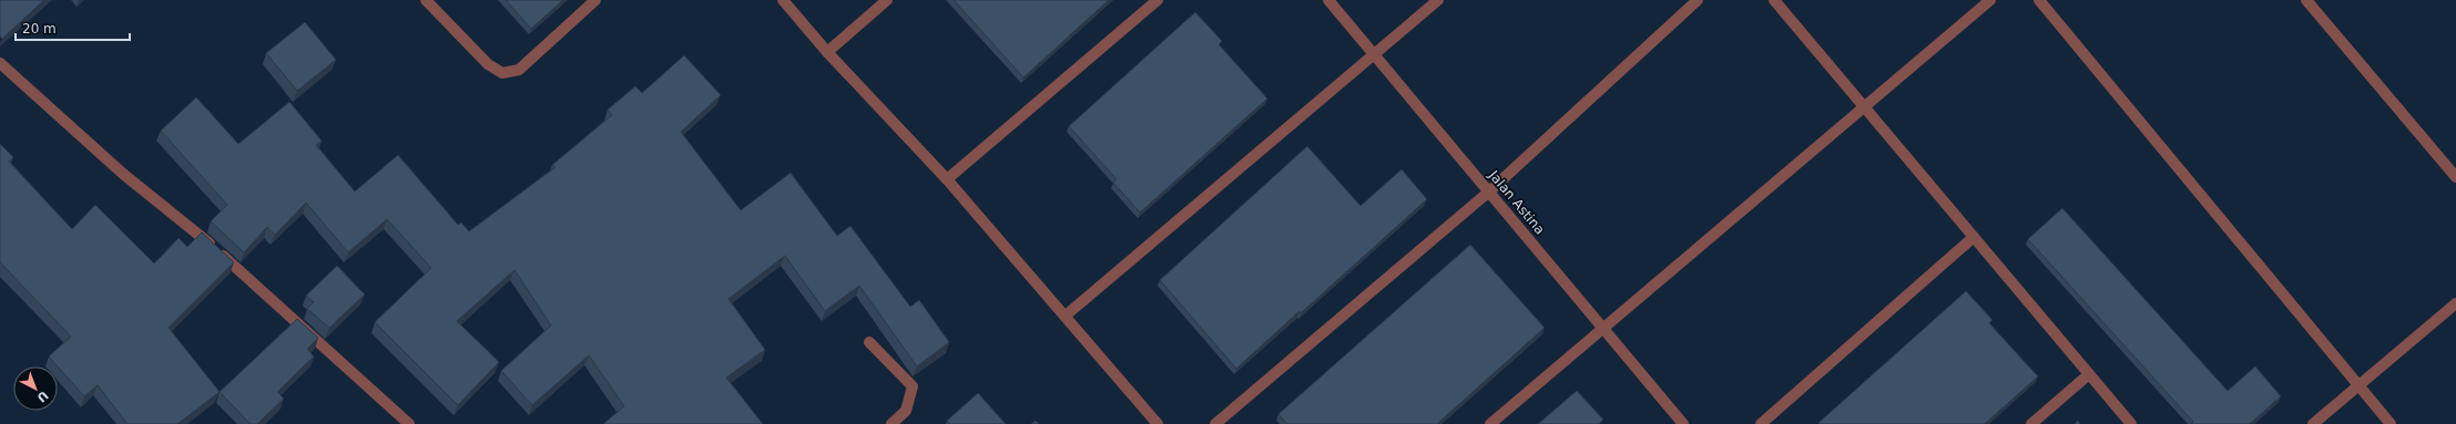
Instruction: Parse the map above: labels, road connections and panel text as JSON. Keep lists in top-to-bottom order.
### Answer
{
  "streets": {
    "street": ["Jalan Astina"]
  },
  "scale_bar": "20 m",
  "north": "bottom right"
}
